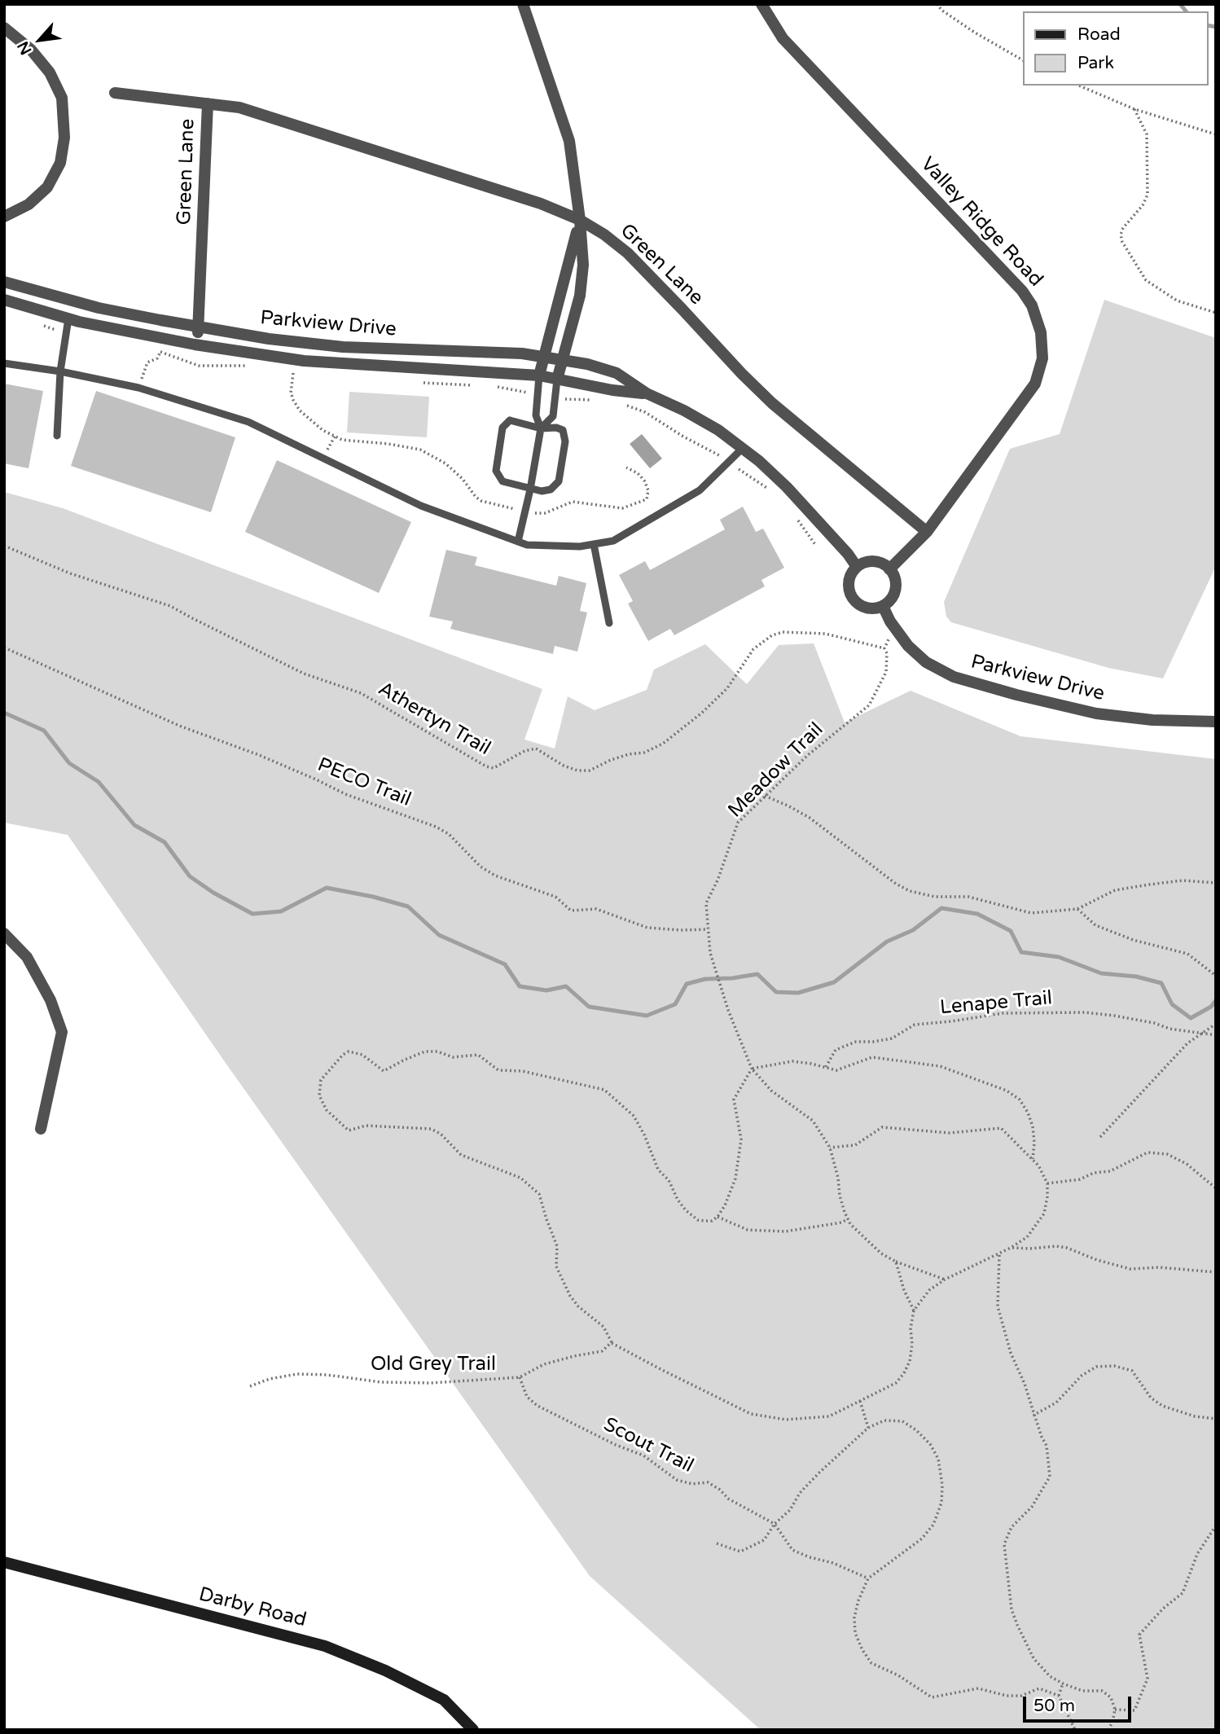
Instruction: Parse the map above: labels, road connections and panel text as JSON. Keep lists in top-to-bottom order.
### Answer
{
  "streets": {
    "main road": ["Darby Road"],
    "street": ["Green Lane", "Valley Ridge Road", "Parkview Drive"],
    "path": [
      "Athertyn Trail",
      "Meadow Trail",
      "PECO Trail",
      "Lenape Trail",
      "Old Grey Trail",
      "Scout Trail"
    ]
  },
  "crossings": [
    ["Green Lane", "Valley Ridge Road"],
    ["Green Lane", "Parkview Drive"],
    ["Valley Ridge Road", "Parkview Drive"],
    ["Athertyn Trail", "Meadow Trail"],
    ["Meadow Trail", "PECO Trail"],
    ["Old Grey Trail", "Scout Trail"]
  ],
  "legend": ["Road", "Park"],
  "scale_bar": "50 m",
  "north": "bottom left"
}
